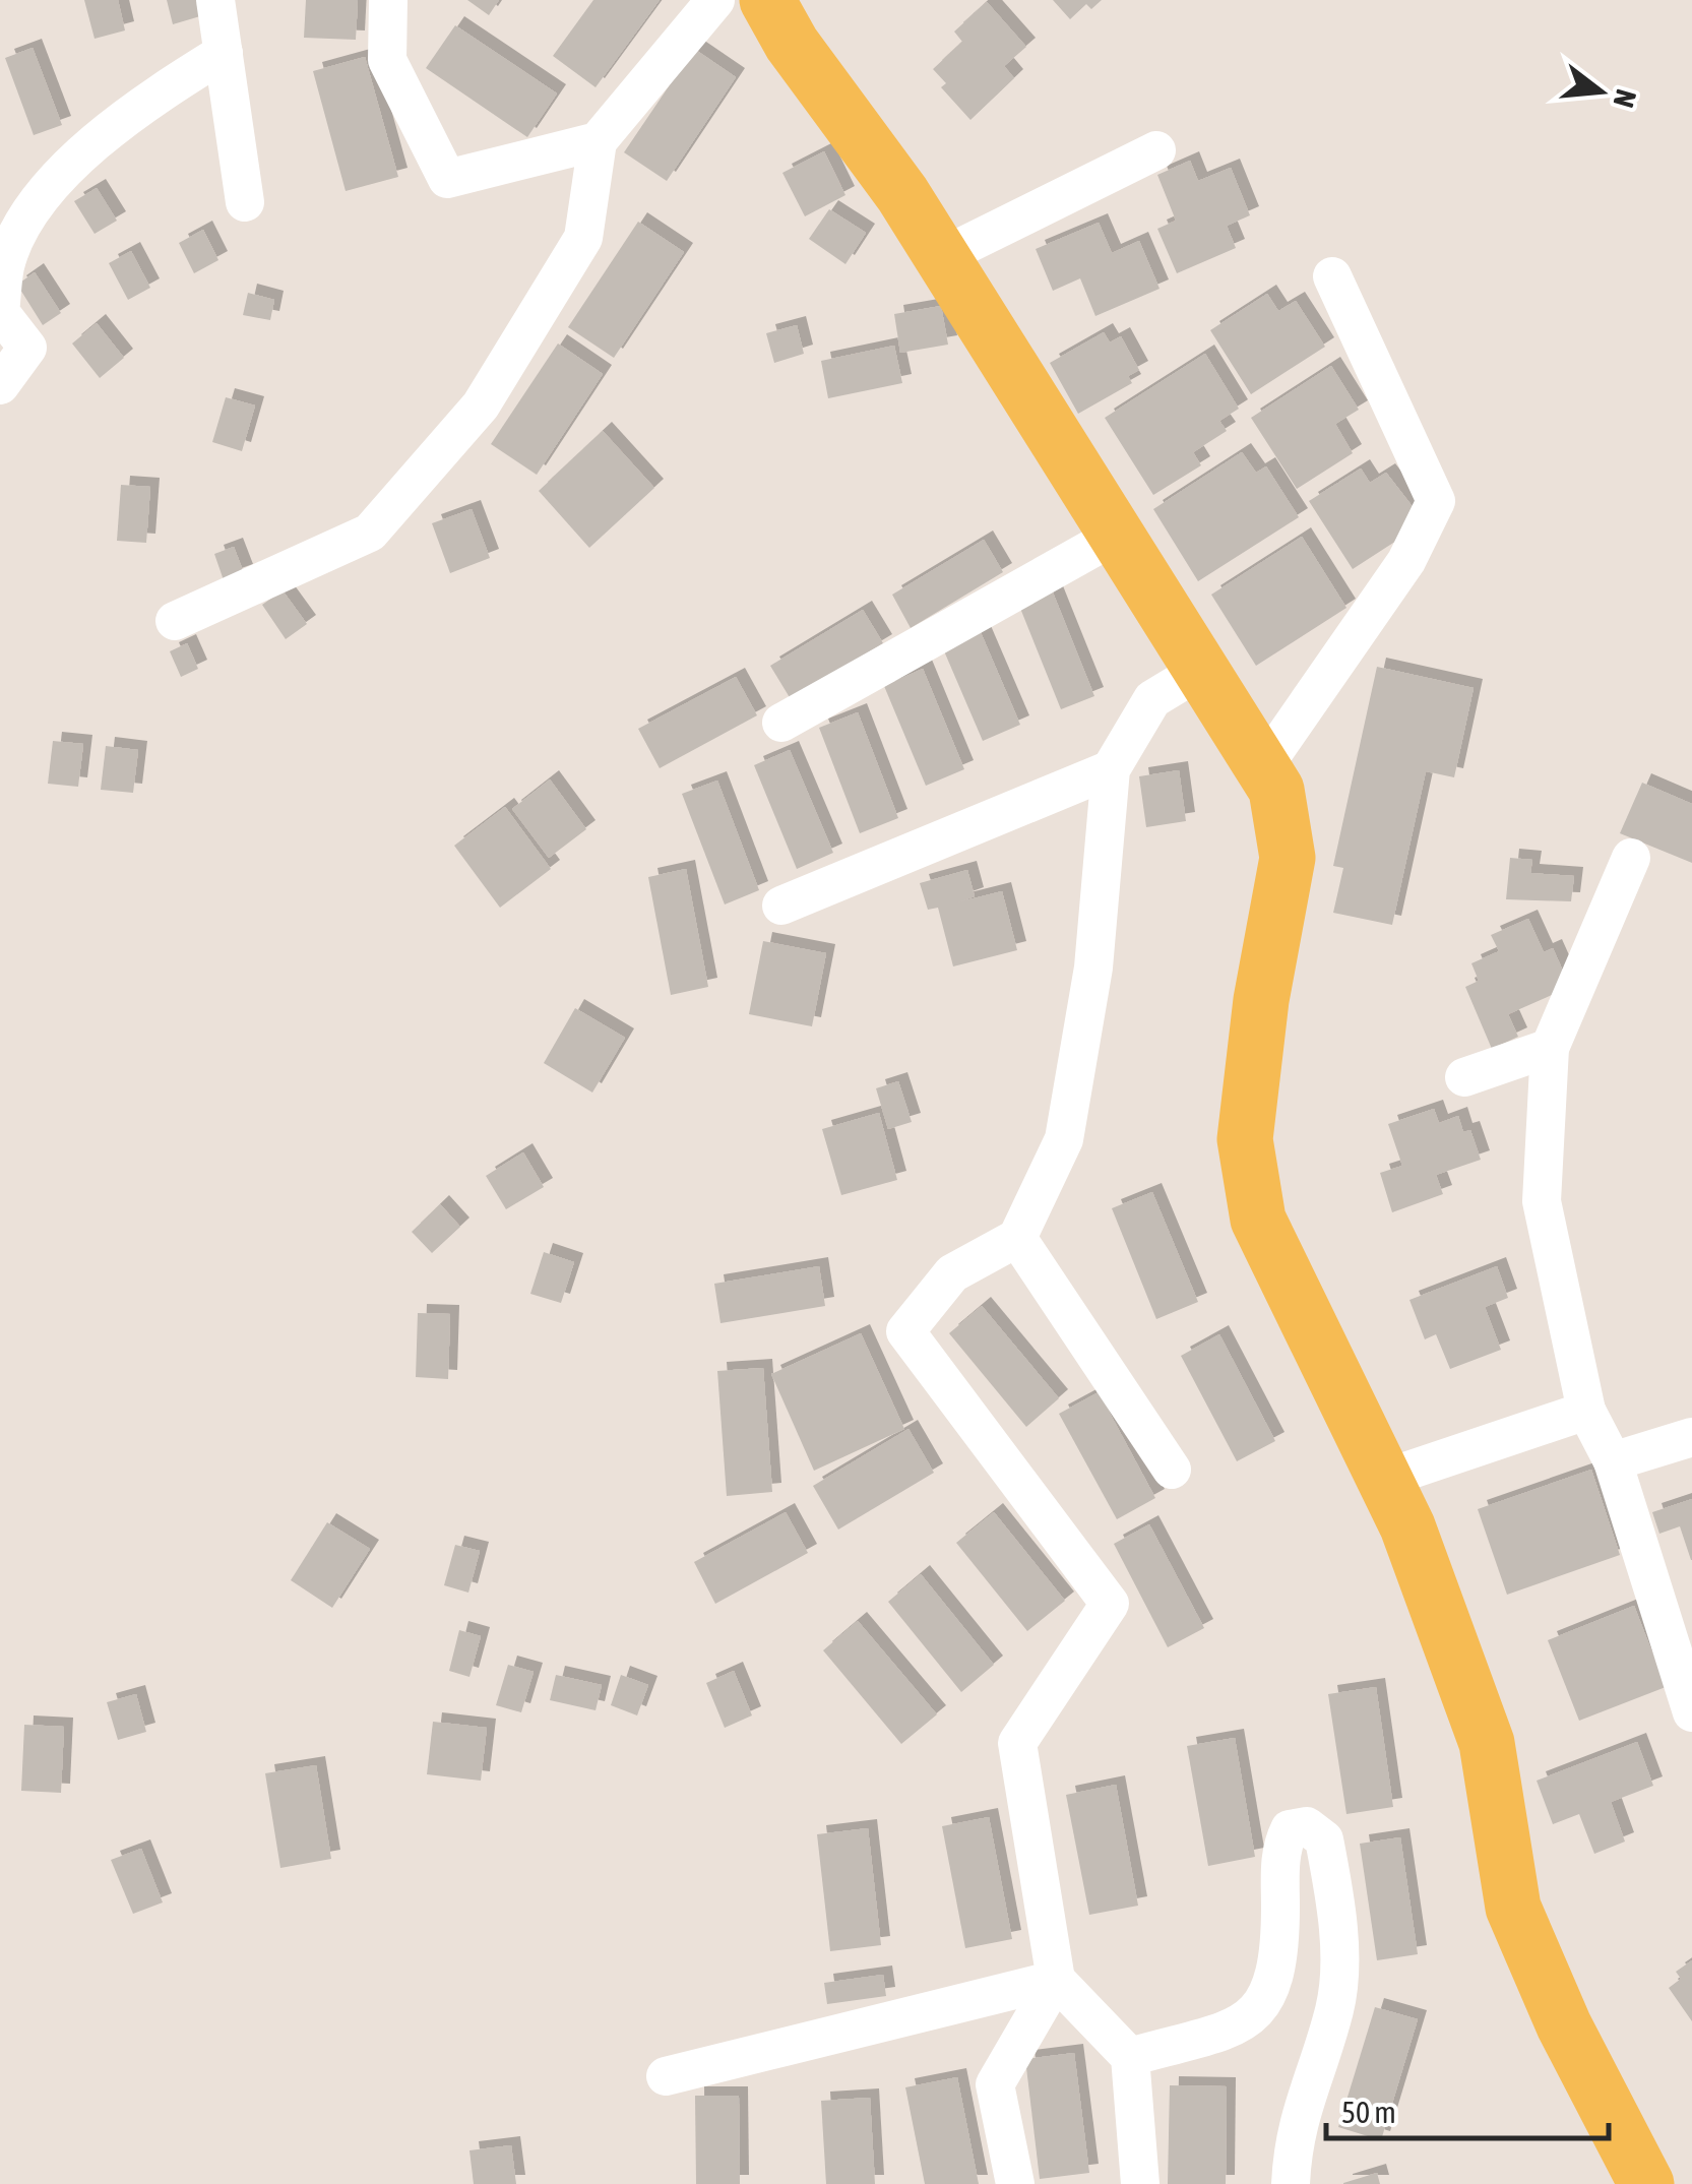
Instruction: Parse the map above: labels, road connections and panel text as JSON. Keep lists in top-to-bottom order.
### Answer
{
  "scale_bar": "50 m",
  "north": "right"
}
